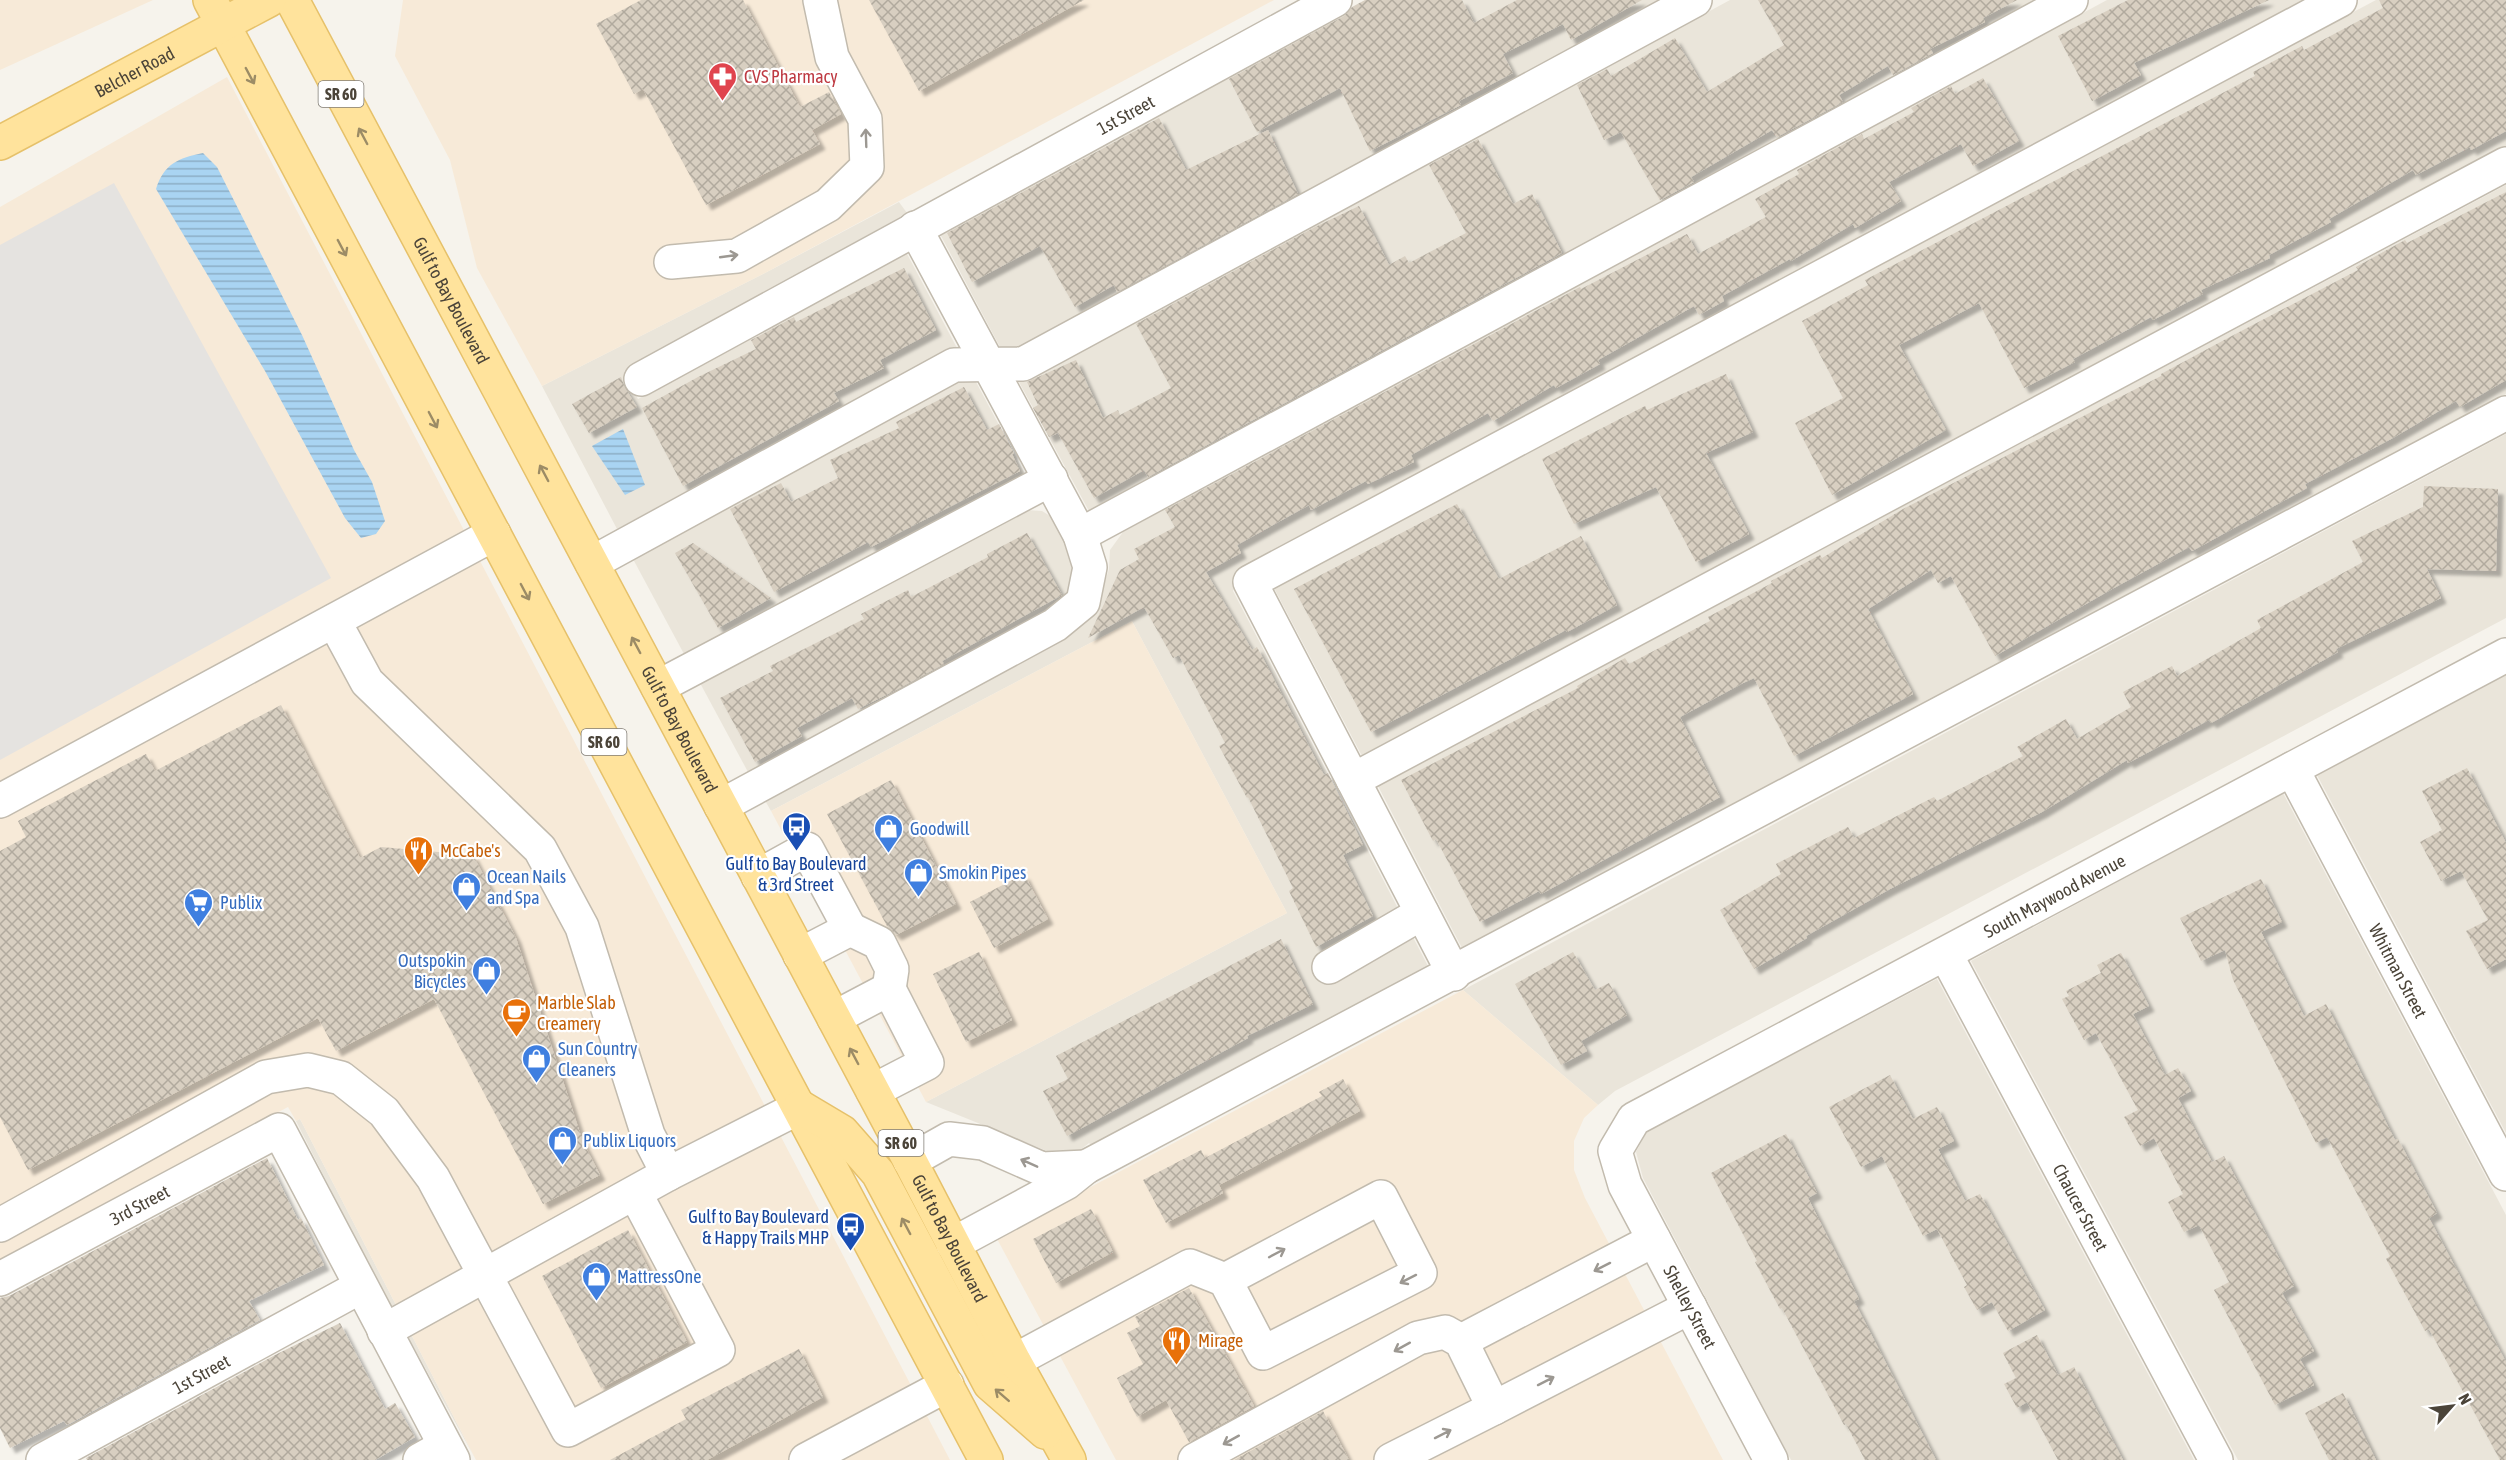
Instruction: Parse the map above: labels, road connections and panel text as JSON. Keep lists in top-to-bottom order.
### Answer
{
  "streets": {
    "main road": ["Belcher Road", "SR 60", "Gulf to Bay Boulevard"],
    "street": [
      "1st Street",
      "South Maywood Avenue",
      "Whitman Street",
      "3rd Street",
      "Chaucer Street",
      "Shelley Street"
    ]
  },
  "crossings": [
    ["Belcher Road", "SR 60"],
    ["1st Street", "3rd Street"],
    ["South Maywood Avenue", "Whitman Street"],
    ["South Maywood Avenue", "Chaucer Street"],
    ["South Maywood Avenue", "Shelley Street"]
  ],
  "places": {
    "pharmacy": ["CVS Pharmacy"],
    "bus stop": ["Gulf to Bay Boulevard & 3rd Street", "Gulf to Bay Boulevard & Happy Trails MHP"],
    "shop": [
      "Goodwill",
      "Smokin Pipes",
      "Ocean Nails and Spa",
      "Outspokin Bicycles",
      "Sun Country Cleaners",
      "Publix Liquors",
      "MattressOne"
    ],
    "restaurant": ["McCabe's", "Mirage"],
    "supermarket": ["Publix"],
    "cafe": ["Marble Slab Creamery"]
  },
  "north": "top right"
}
